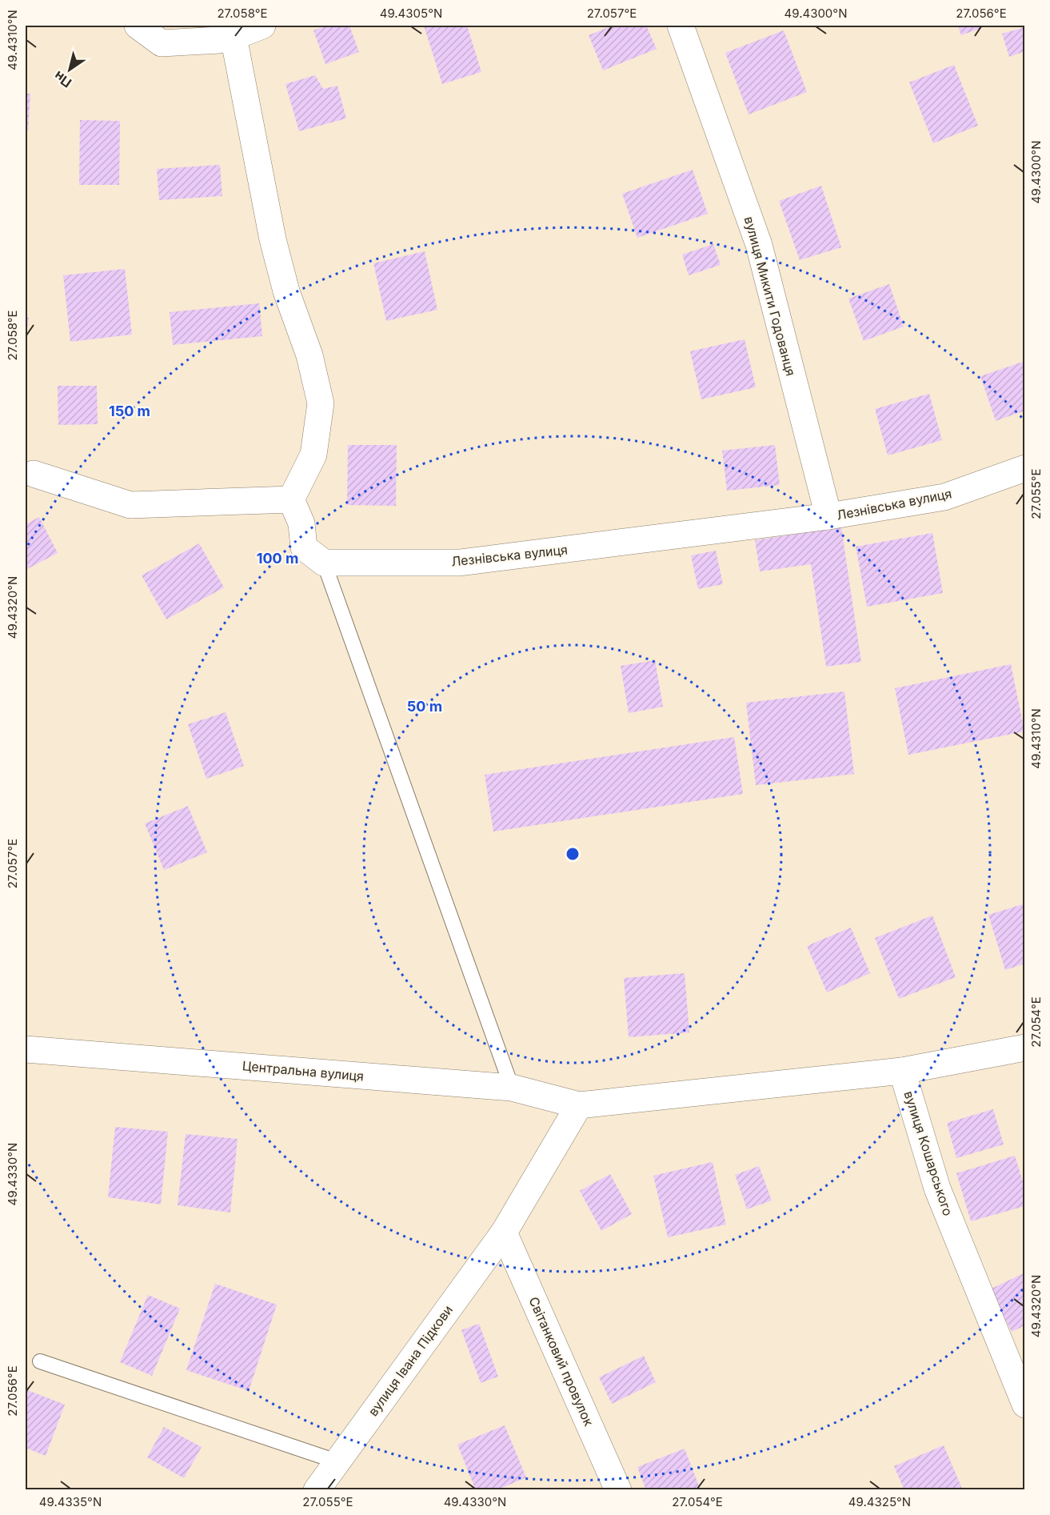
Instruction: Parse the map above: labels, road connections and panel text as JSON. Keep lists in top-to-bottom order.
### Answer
{
  "streets": {
    "street": [
      "вулиця Микити Годованця",
      "Лезнівська вулиця",
      "Центральна вулиця",
      "вулиця Кошарського",
      "вулиця Івана Підкови",
      "Світанковий провулок"
    ]
  },
  "crossings": [
    ["вулиця Микити Годованця", "Лезнівська вулиця"],
    ["Центральна вулиця", "вулиця Івана Підкови"],
    ["вулиця Івана Підкови", "Світанковий провулок"]
  ],
  "north": "bottom left",
  "coordinates": [
    "27.058°E",
    "49.4305°N",
    "27.057°E",
    "49.4300°N",
    "27.056°E",
    "49.4310°N",
    "27.055°E",
    "49.4320°N",
    "27.054°E",
    "49.4330°N",
    "49.4335°N",
    "49.4325°N"
  ],
  "rings": ["150 m", "100 m", "50 m"]
}
